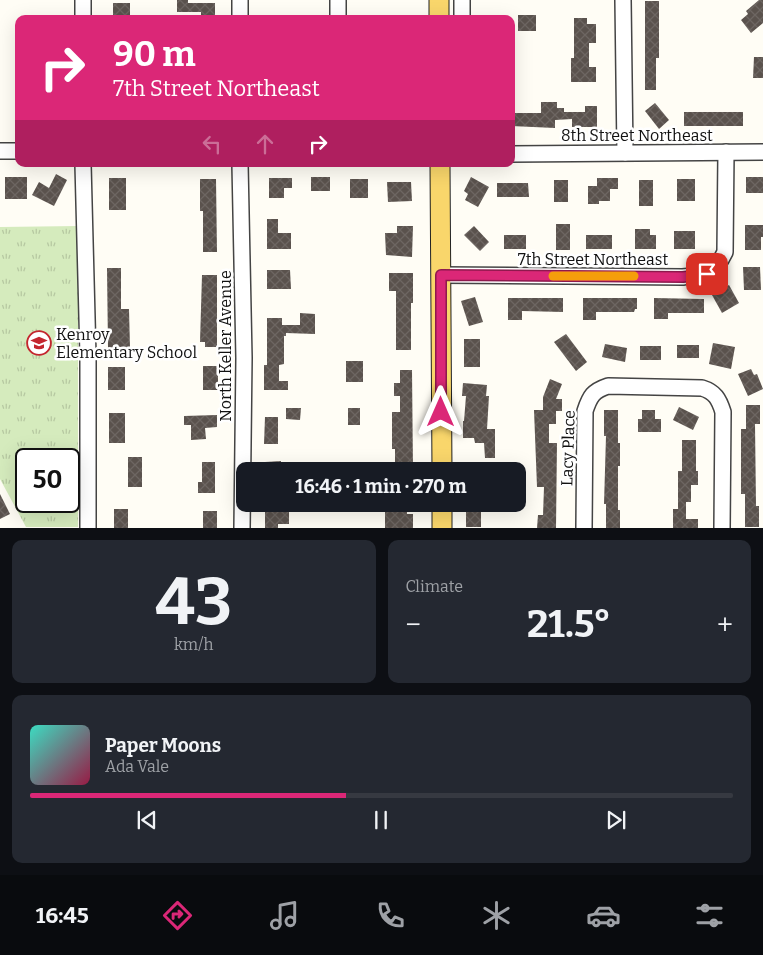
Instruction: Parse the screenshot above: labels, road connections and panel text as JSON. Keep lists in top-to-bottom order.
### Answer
{
  "streets": {
    "street": [
      "8th Street Northeast",
      "7th Street Northeast",
      "North Keller Avenue",
      "Lacy Place"
    ]
  },
  "crossings": [
    ["8th Street Northeast", "7th Street Northeast"]
  ],
  "places": {
    "school or university": ["Kenroy Elementary School"]
  },
  "page": {
    "turn": ["90 m", "7th Street Northeast"],
    "limit": "50",
    "trip": "16:46 · 1 min · 270 m",
    "tile": [
      ["43", "km/h"],
      "Climate"
    ],
    "heat": ["−", "21.5°", "+"],
    "song": ["Paper Moons", "Ada Vale"],
    "tabs": "16:45"
  }
}
